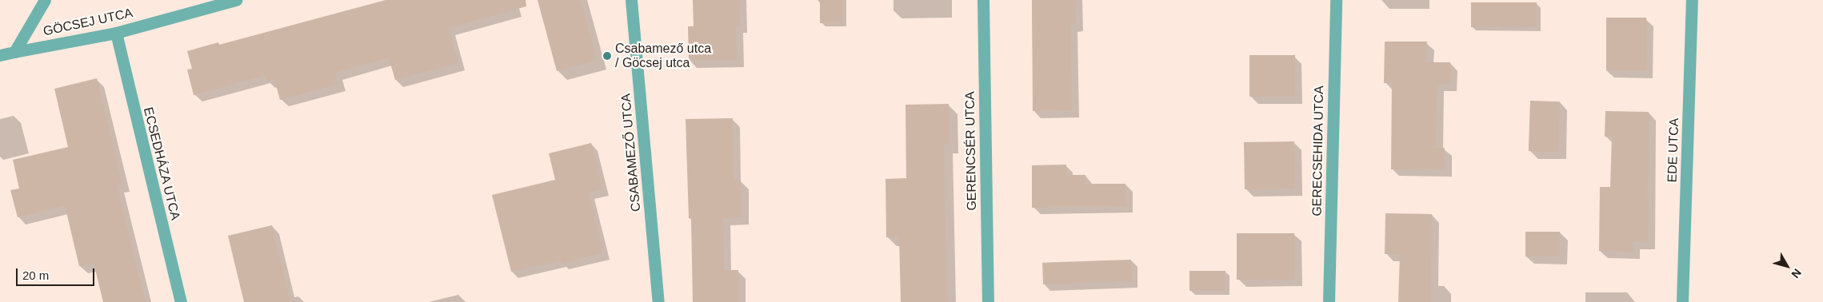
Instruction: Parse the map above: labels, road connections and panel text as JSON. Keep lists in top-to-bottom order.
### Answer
{
  "streets": {
    "street": [
      "GÖCSEJ UTCA",
      "EDE UTCA",
      "GERENCSÉR UTCA",
      "GERECSEHIDA UTCA",
      "CSABAMEZŐ UTCA",
      "ECSEDHÁZA UTCA"
    ]
  },
  "crossings": [
    ["GÖCSEJ UTCA", "ECSEDHÁZA UTCA"]
  ],
  "places": ["Csabamező utca / Göcsej utca"],
  "scale_bar": "20 m",
  "north": "bottom right"
}
